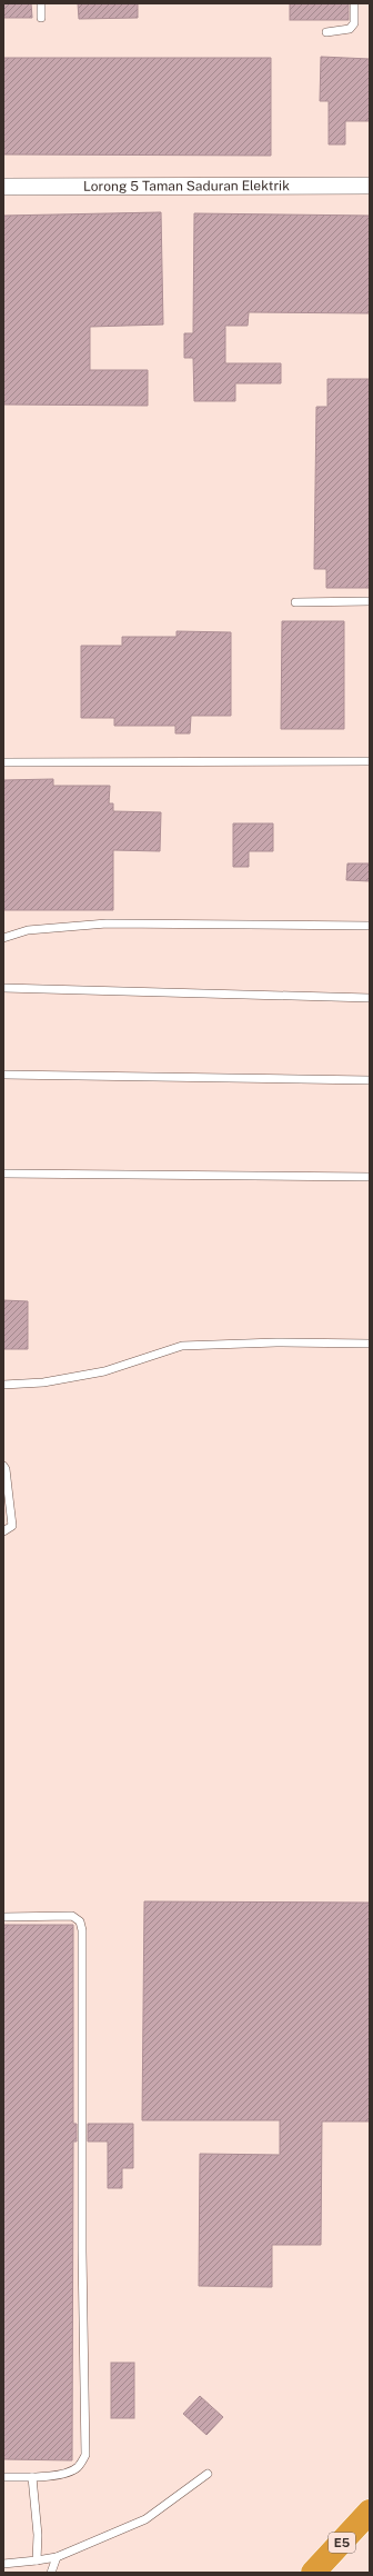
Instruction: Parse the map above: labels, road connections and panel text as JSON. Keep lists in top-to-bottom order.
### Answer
{
  "streets": {
    "highway": ["E5"],
    "street": ["Lorong 5 Taman Saduran Elektrik"]
  }
}
